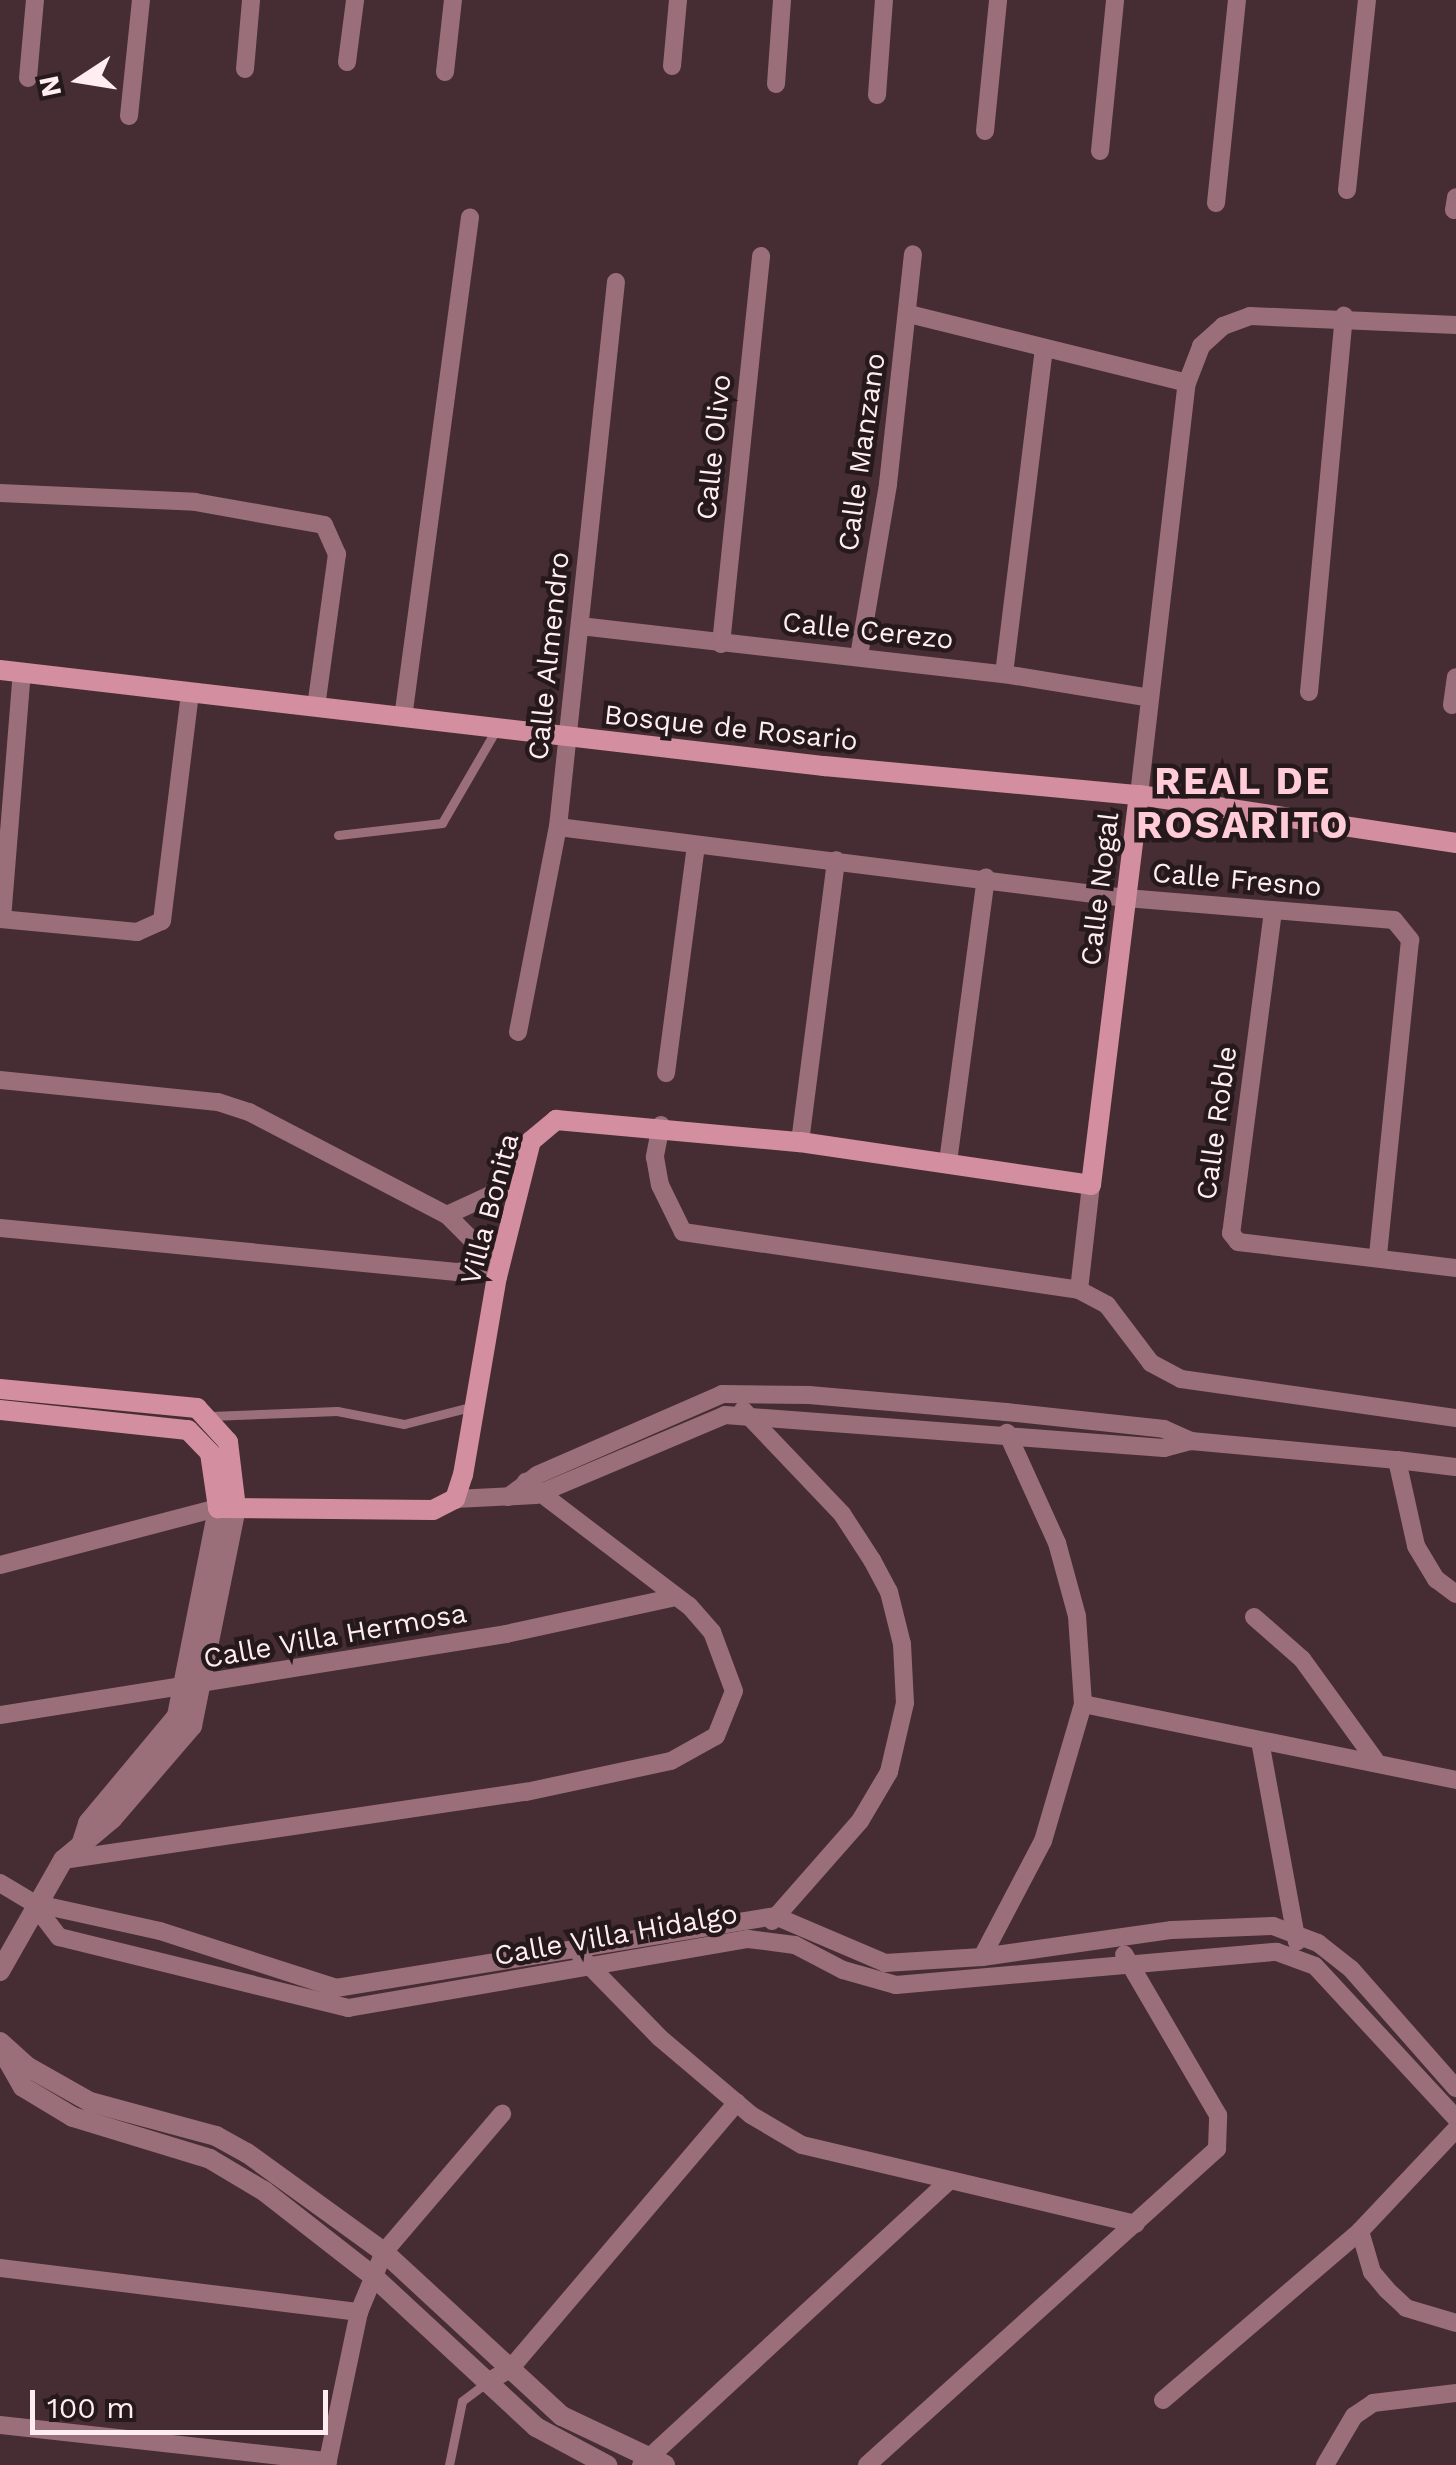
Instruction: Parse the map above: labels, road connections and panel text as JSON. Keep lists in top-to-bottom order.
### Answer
{
  "streets": {
    "main road": ["Bosque de Rosario", "Calle Nogal", "Villa Bonita"],
    "street": [
      "Calle Olivo",
      "Calle Manzano",
      "Calle Cerezo",
      "Calle Almendro",
      "Calle Fresno",
      "Calle Roble",
      "Calle Villa Hermosa",
      "Calle Villa Hidalgo"
    ]
  },
  "crossings": [
    ["Calle Olivo", "Calle Cerezo"],
    ["Calle Manzano", "Calle Cerezo"],
    ["Calle Cerezo", "Calle Almendro"],
    ["Calle Cerezo", "Calle Nogal"],
    ["Calle Almendro", "Bosque de Rosario"],
    ["Calle Almendro", "Calle Fresno"],
    ["Bosque de Rosario", "Calle Nogal"],
    ["Calle Fresno", "Calle Nogal"],
    ["Calle Fresno", "Calle Roble"],
    ["Calle Nogal", "Villa Bonita"]
  ],
  "districts": ["REAL DE ROSARITO"],
  "scale_bar": "100 m",
  "north": "left"
}
